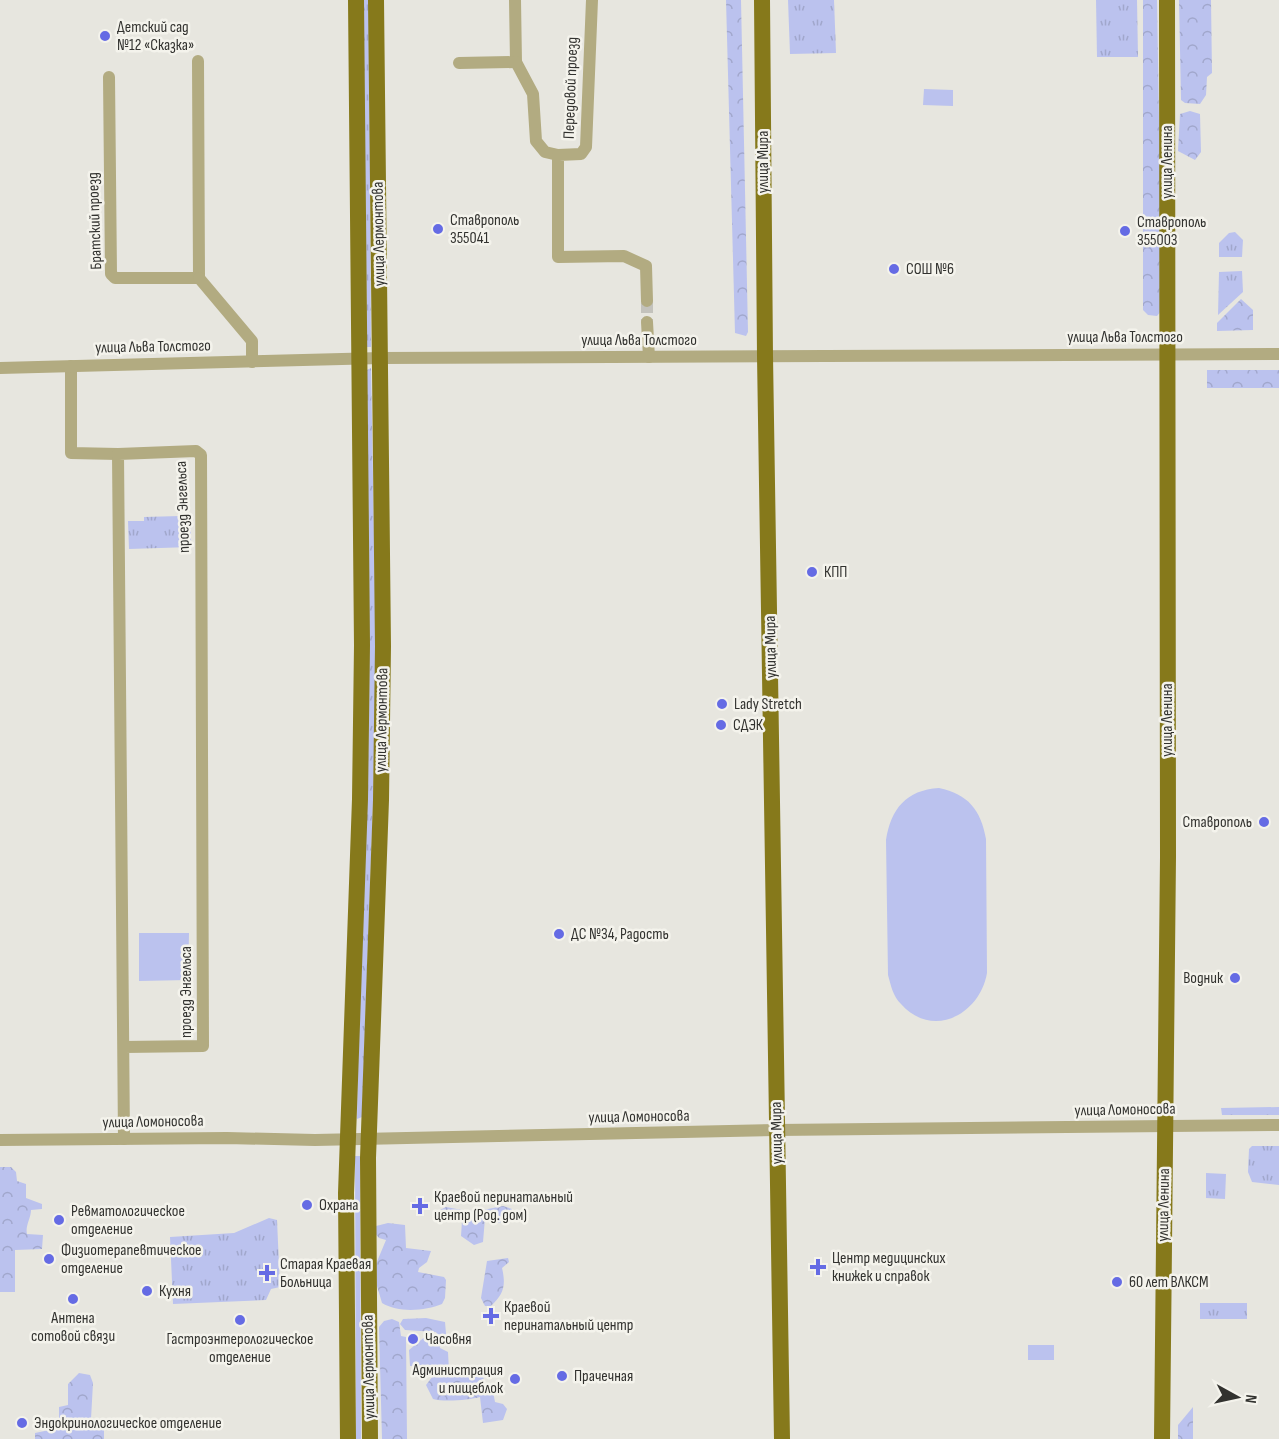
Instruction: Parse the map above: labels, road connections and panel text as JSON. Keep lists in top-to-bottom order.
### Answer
{
  "streets": {
    "main road": ["улица Мира", "улица Ленина", "улица Лермонтова"],
    "street": [
      "Передовой проезд",
      "Братский проезд",
      "улица Льва Толстого",
      "проезд Энгельса",
      "улица Ломоносова"
    ]
  },
  "crossings": [
    ["улица Мира", "улица Льва Толстого"],
    ["улица Мира", "улица Ломоносова"],
    ["улица Ленина", "улица Льва Толстого"],
    ["улица Ленина", "улица Ломоносова"],
    ["улица Лермонтова", "улица Льва Толстого"],
    ["улица Лермонтова", "улица Ломоносова"]
  ],
  "places": {
    "other": [
      "Детский сад №12 «Сказка»",
      "Ставрополь 355041",
      "Ставрополь 355003",
      "СОШ №6",
      "КПП",
      "Lady Stretch",
      "СДЭК",
      "Ставрополь",
      "ДС №34, Радость",
      "Водник",
      "Охрана",
      "Ревматологическое отделение",
      "Физиотерапевтическое отделение",
      "60 лет ВЛКСМ",
      "Кухня",
      "Антена сотовой связи",
      "Гастроэнтерологическое отделение",
      "Часовня",
      "Прачечная",
      "Администрация и пищеблок",
      "Эндокринологическое отделение"
    ],
    "health": [
      "Краевой перинатальный центр (Род. дом)",
      "Центр медицинских книжек и справок",
      "Старая Краевая Больница",
      "Краевой перинатальный центр"
    ]
  },
  "north": "right"
}
